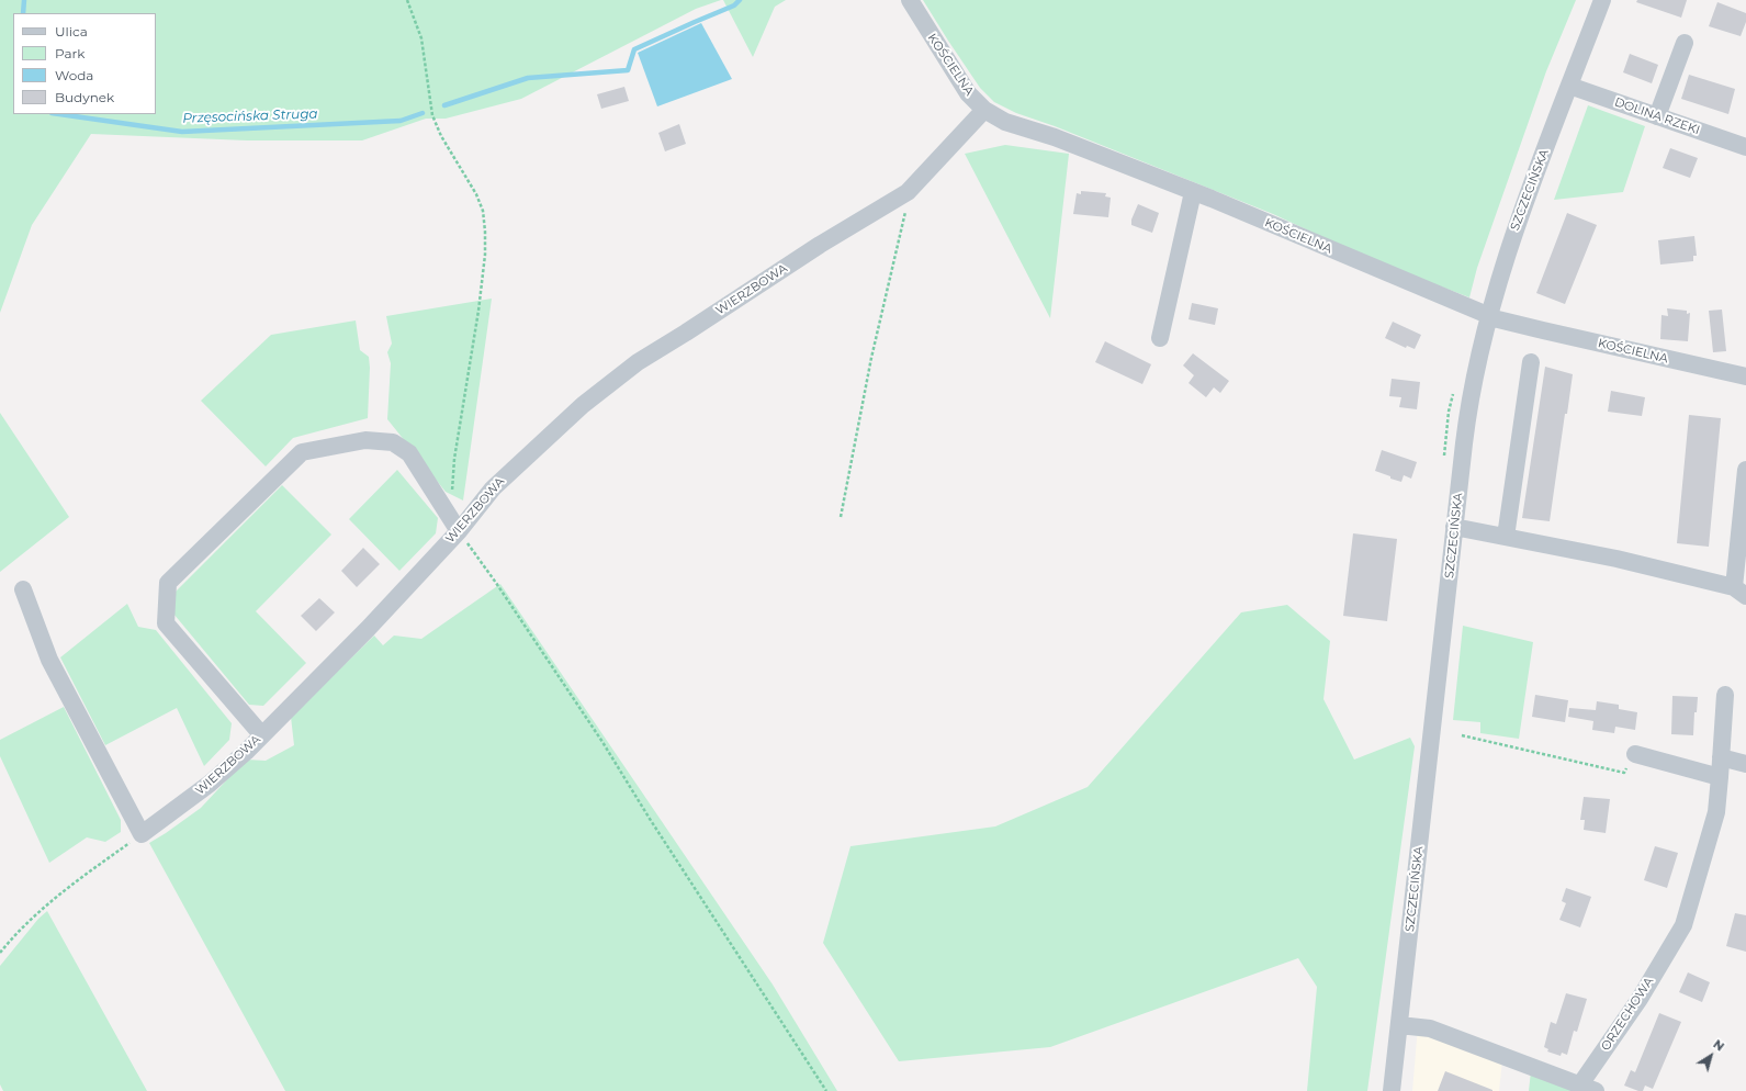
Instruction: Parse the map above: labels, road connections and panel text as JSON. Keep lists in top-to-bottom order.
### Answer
{
  "streets": {
    "street": [
      "KOŚCIELNA",
      "DOLINA RZEKI",
      "SZCZECIŃSKA",
      "WIERZBOWA",
      "ORZECHOWA"
    ]
  },
  "crossings": [
    ["KOŚCIELNA", "SZCZECIŃSKA"],
    ["KOŚCIELNA", "WIERZBOWA"],
    ["DOLINA RZEKI", "SZCZECIŃSKA"],
    ["SZCZECIŃSKA", "ORZECHOWA"]
  ],
  "water": ["Przęsocińska Struga"],
  "legend": [
    "Ulica",
    "Park",
    "Woda",
    "Budynek"
  ],
  "north": "top right"
}
